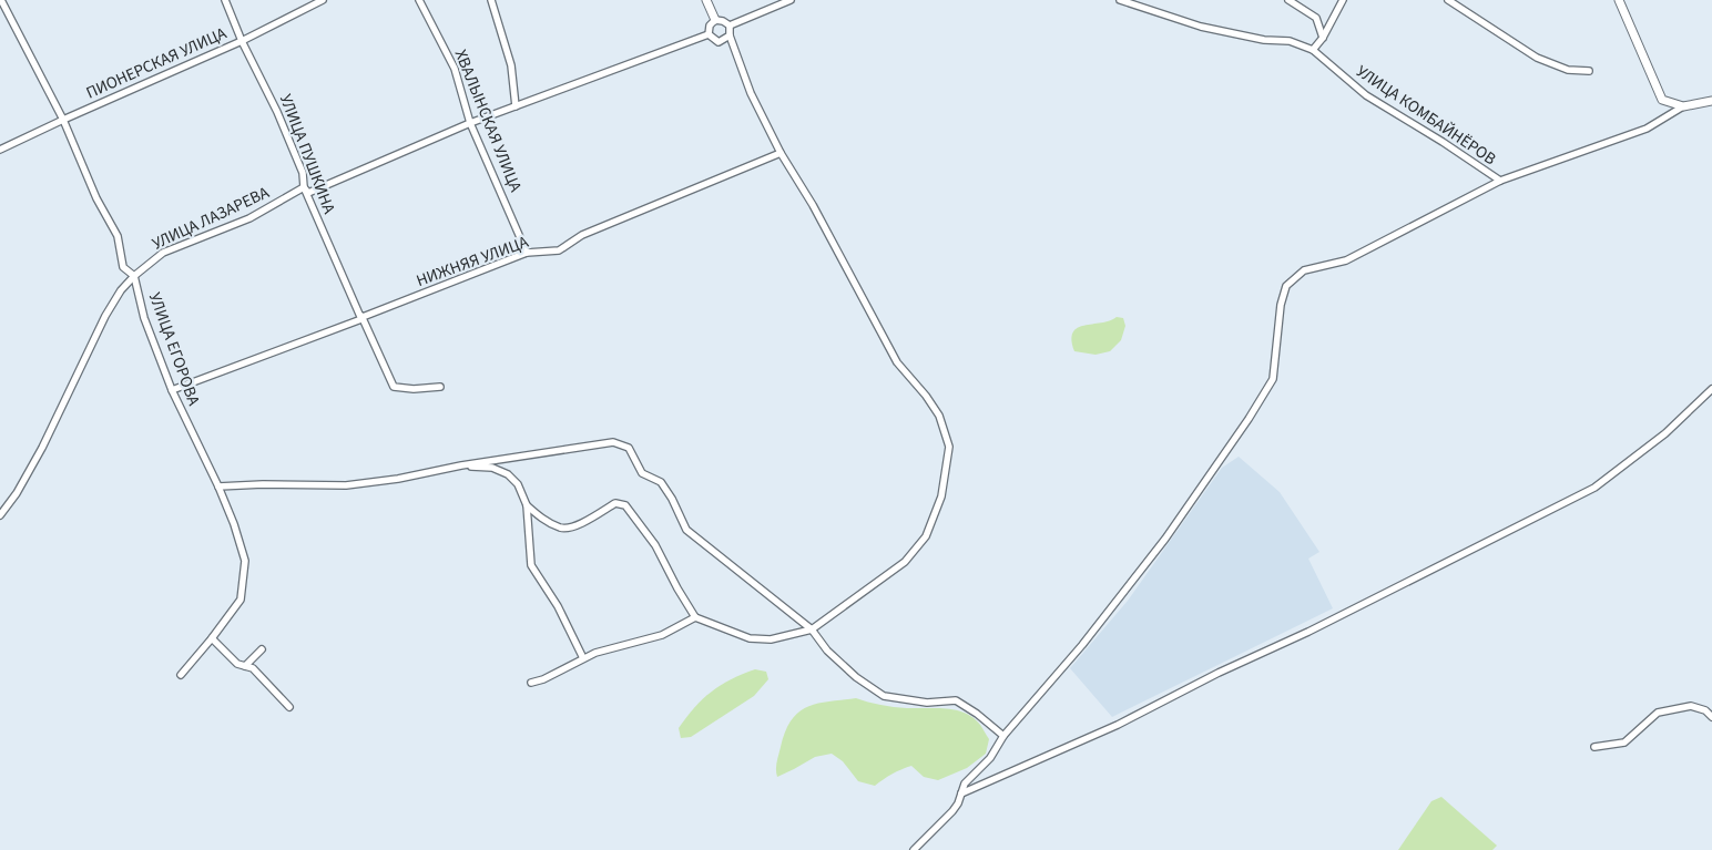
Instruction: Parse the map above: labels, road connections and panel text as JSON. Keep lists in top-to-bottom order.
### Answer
{
  "streets": {
    "street": [
      "ПИОНЕРСКАЯ УЛИЦА",
      "УЛИЦА КОМБАЙНЁРОВ",
      "ХВАЛЫНСКАЯ УЛИЦА",
      "УЛИЦА ПУШКИНА",
      "УЛИЦА ЛАЗАРЕВА",
      "НИЖНЯЯ УЛИЦА",
      "УЛИЦА ЕГОРОВА"
    ]
  },
  "crossings": [
    ["ПИОНЕРСКАЯ УЛИЦА", "УЛИЦА ПУШКИНА"],
    ["ПИОНЕРСКАЯ УЛИЦА", "УЛИЦА ЕГОРОВА"],
    ["ХВАЛЫНСКАЯ УЛИЦА", "УЛИЦА ЛАЗАРЕВА"],
    ["ХВАЛЫНСКАЯ УЛИЦА", "НИЖНЯЯ УЛИЦА"],
    ["УЛИЦА ПУШКИНА", "УЛИЦА ЛАЗАРЕВА"],
    ["УЛИЦА ПУШКИНА", "НИЖНЯЯ УЛИЦА"],
    ["УЛИЦА ЛАЗАРЕВА", "УЛИЦА ЕГОРОВА"],
    ["НИЖНЯЯ УЛИЦА", "УЛИЦА ЕГОРОВА"]
  ]
}
